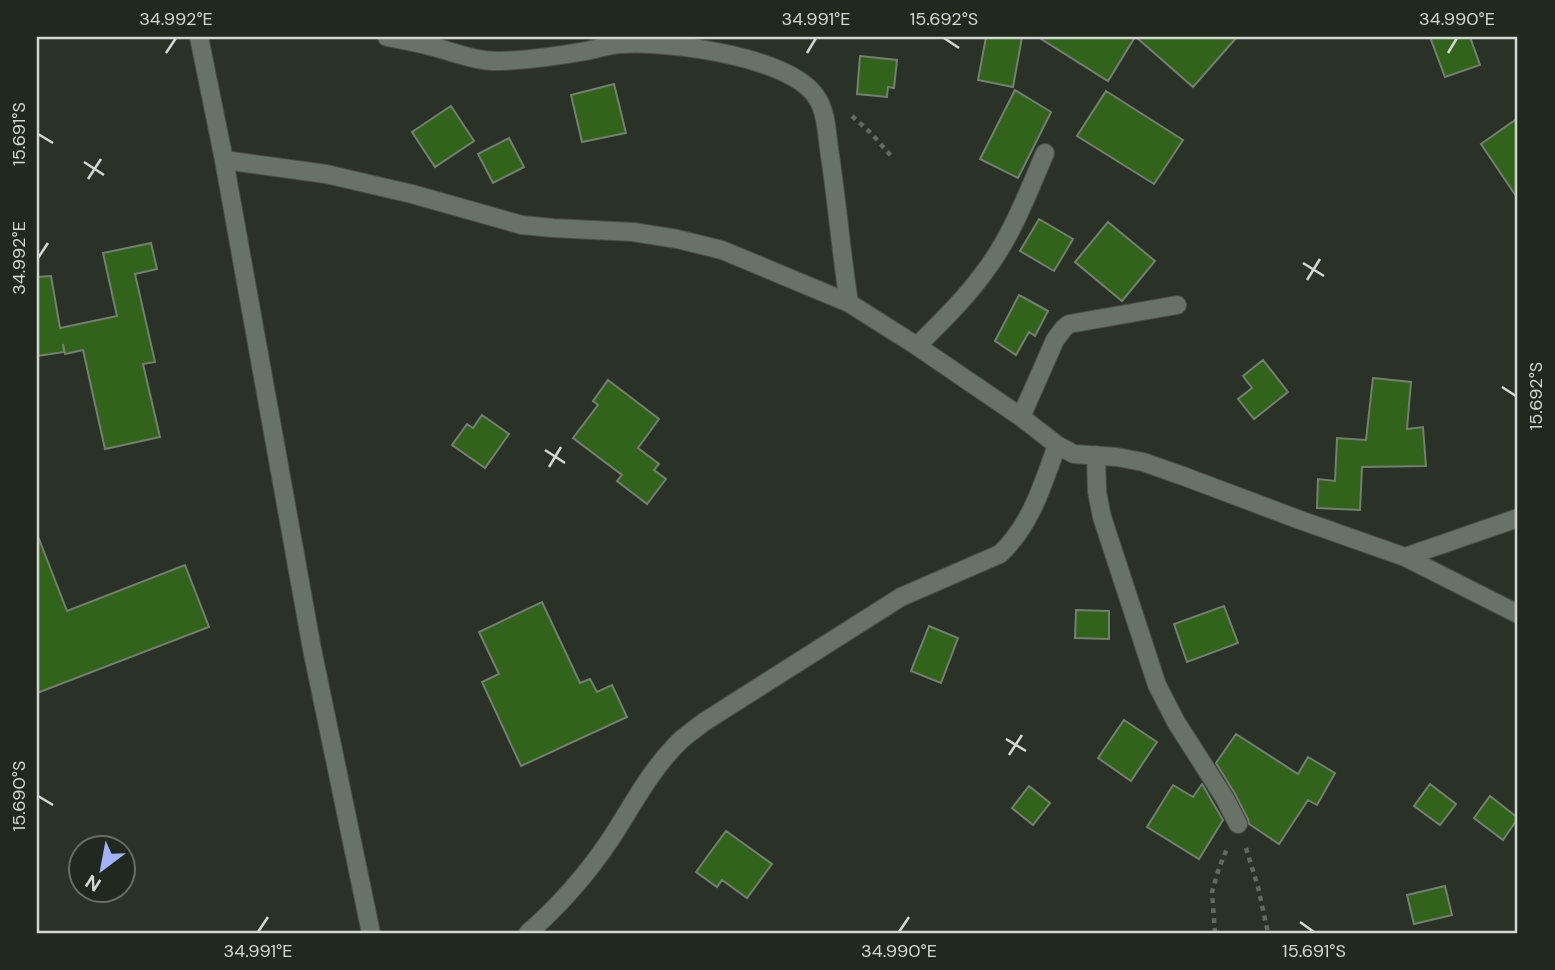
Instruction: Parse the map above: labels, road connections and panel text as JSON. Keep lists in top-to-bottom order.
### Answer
{
  "north": "bottom left",
  "coordinates": [
    "34.992°E",
    "34.991°E",
    "15.692°S",
    "34.990°E",
    "15.691°S",
    "15.690°S"
  ]
}
